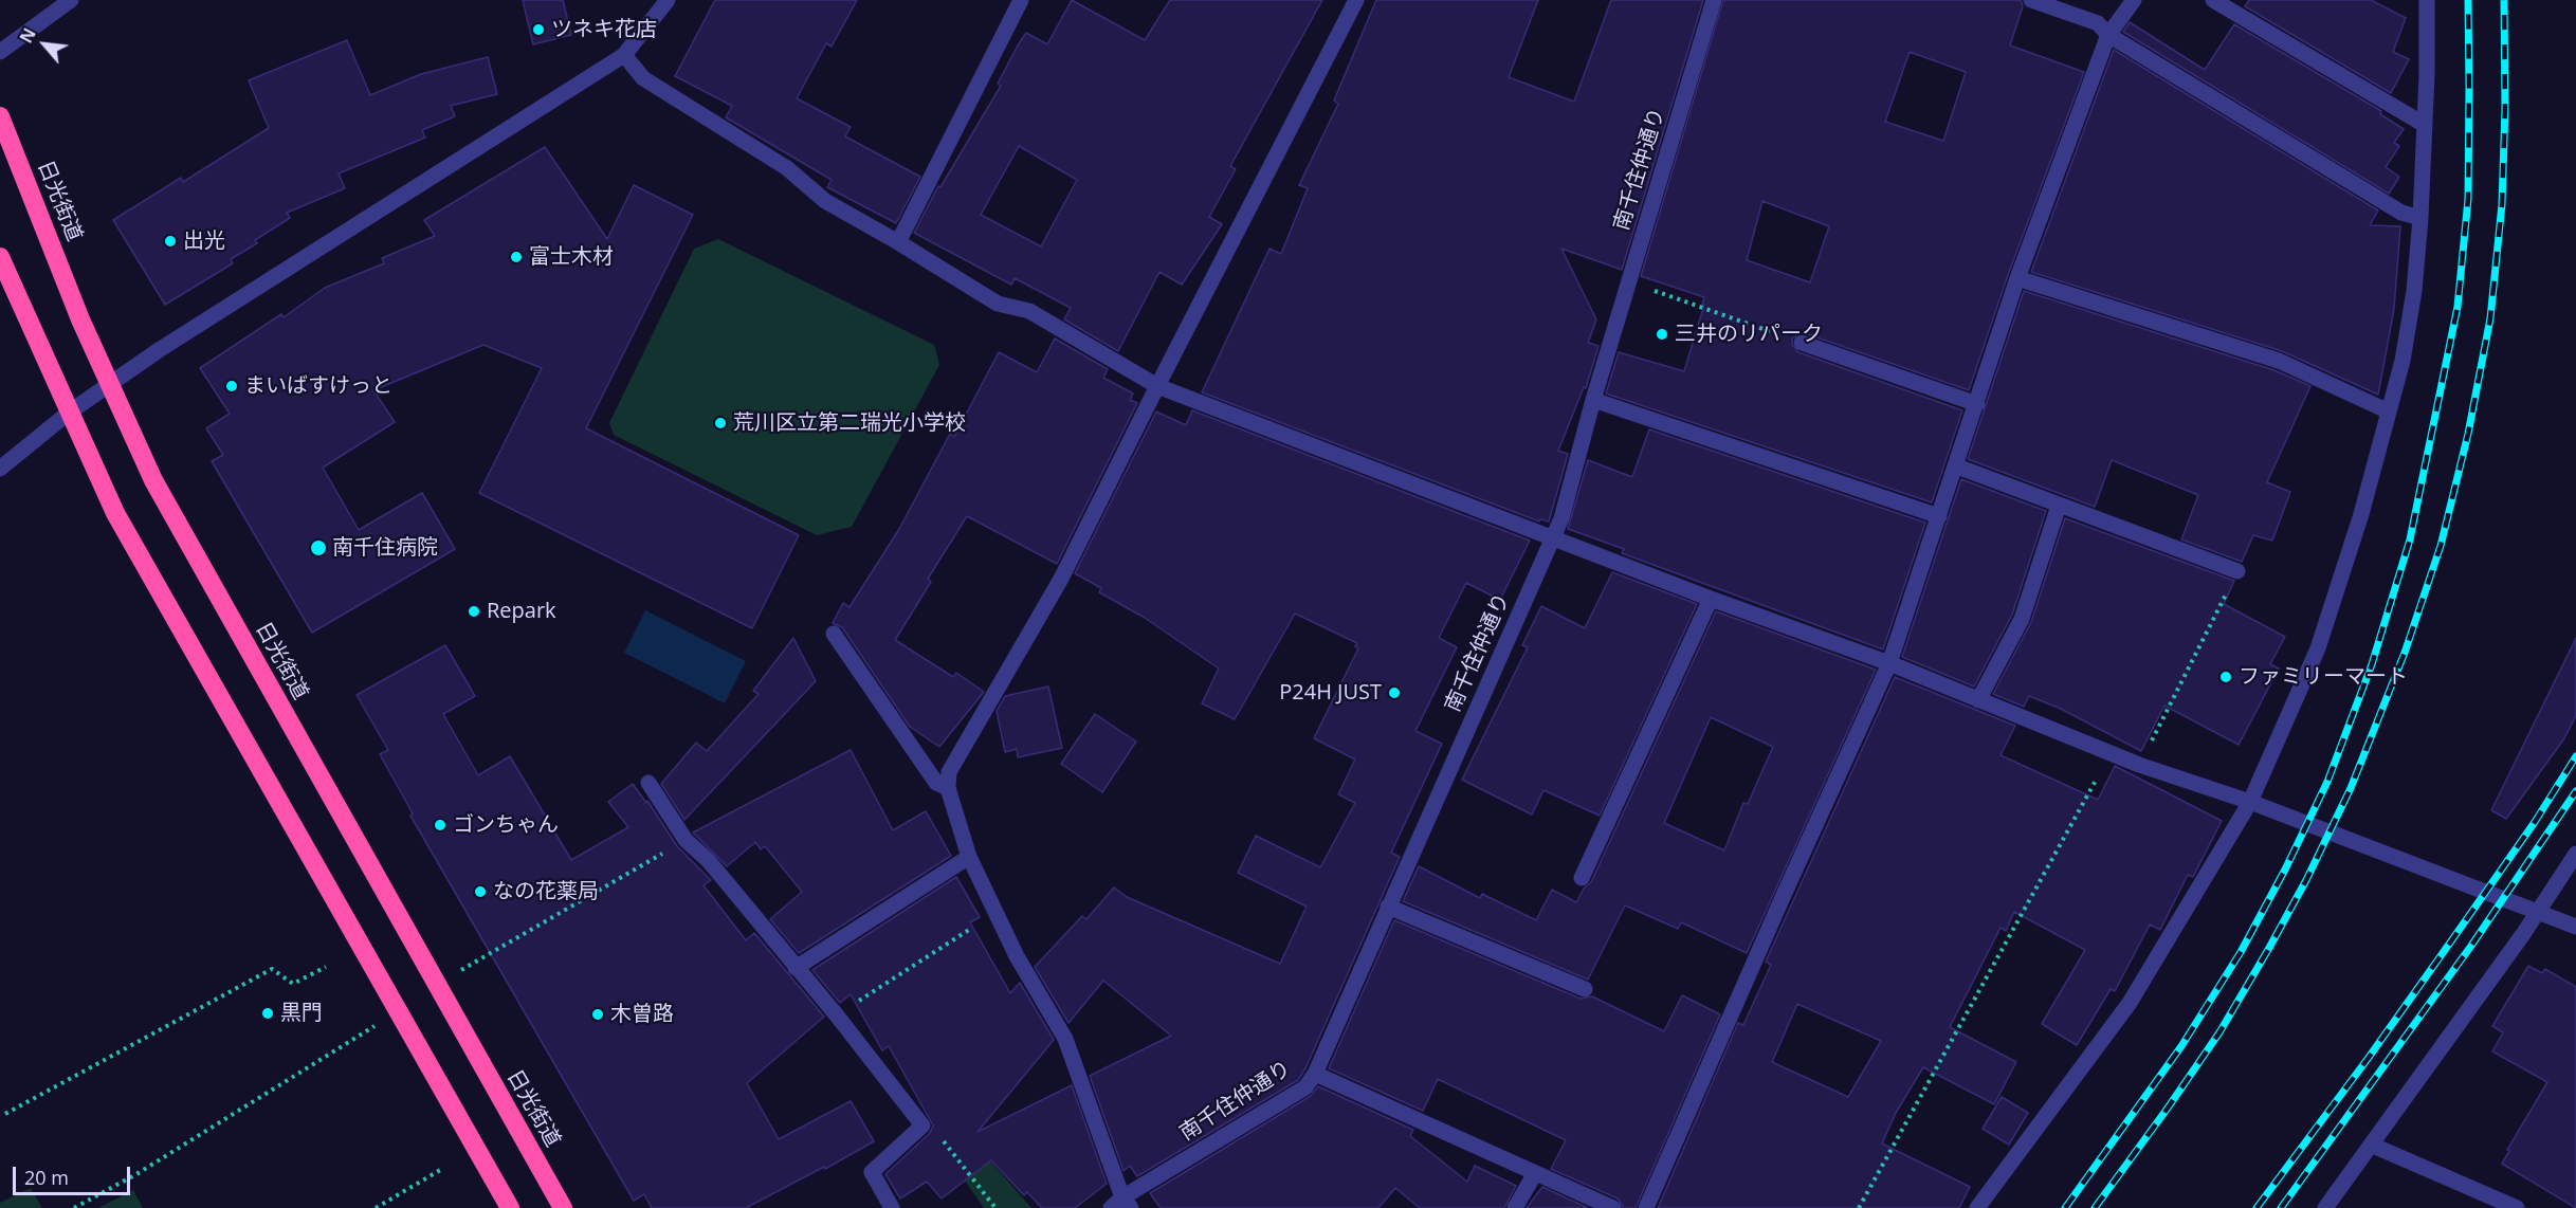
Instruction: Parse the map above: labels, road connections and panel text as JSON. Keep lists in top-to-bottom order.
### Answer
{
  "streets": {
    "highway": ["日光街道"],
    "street": ["南千住仲通り"]
  },
  "places": [
    "ツネキ花店",
    "出光",
    "富士木材",
    "三井のリパーク",
    "まいばすけっと",
    "荒川区立第二瑞光小学校",
    "南千住病院",
    "Repark",
    "ファミリーマート",
    "P24H JUST",
    "ゴンちゃん",
    "なの花薬局",
    "黒門",
    "木曽路"
  ],
  "scale_bar": "20 m",
  "north": "top left"
}
